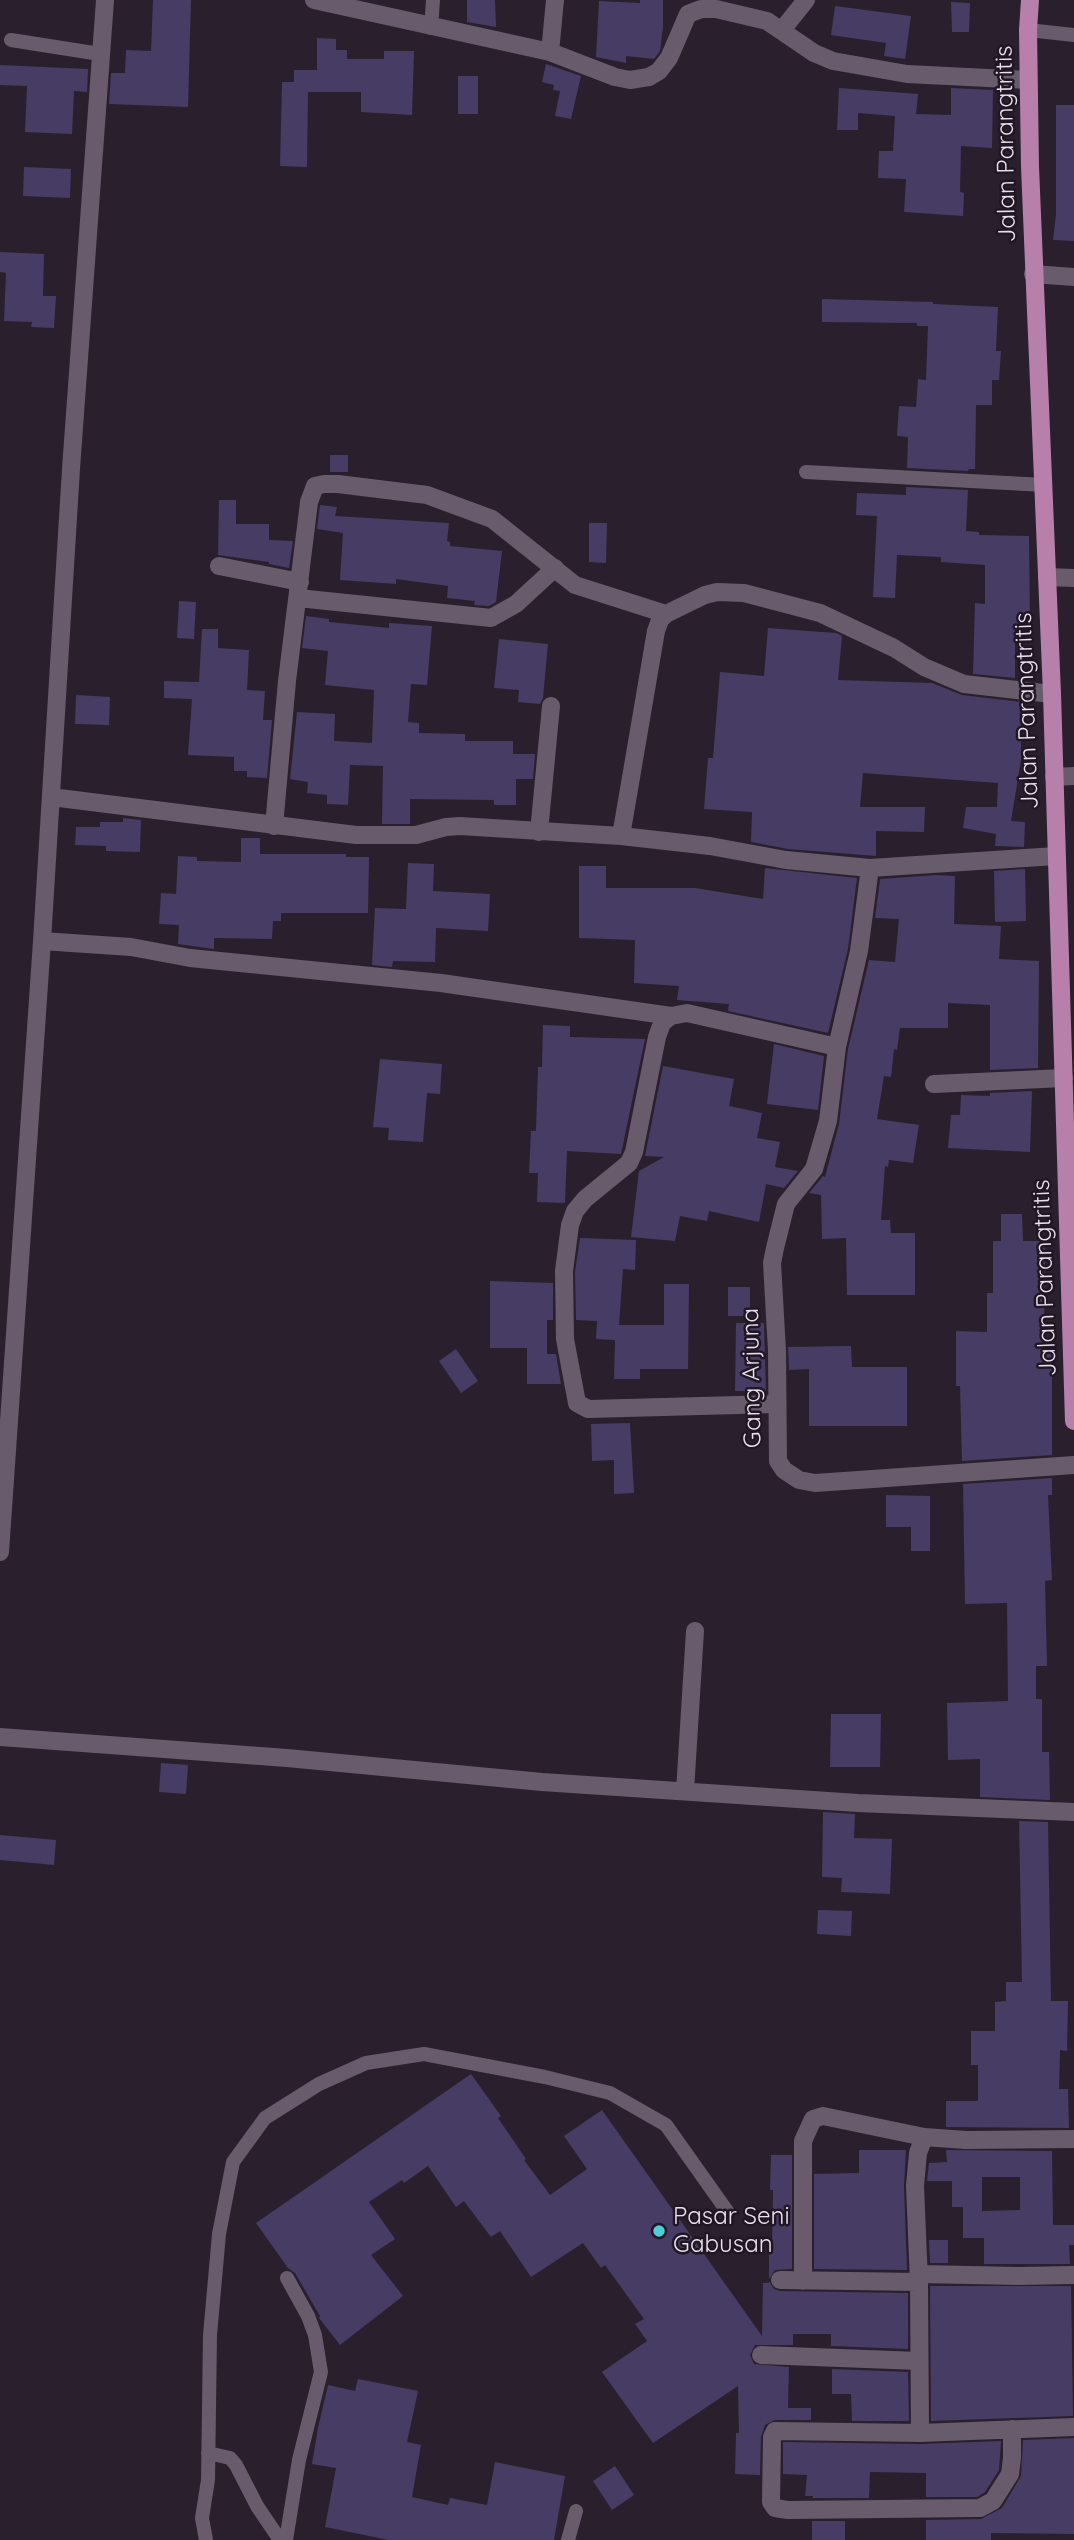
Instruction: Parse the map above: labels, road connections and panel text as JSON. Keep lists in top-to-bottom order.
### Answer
{
  "streets": {
    "main road": ["Jalan Parangtritis"],
    "street": ["Gang Arjuna"]
  },
  "places": ["Pasar Seni Gabusan"]
}
